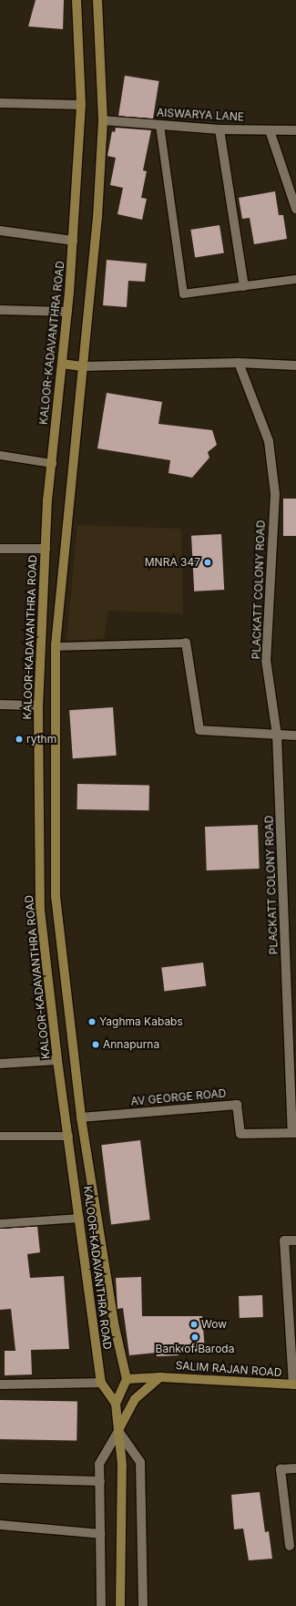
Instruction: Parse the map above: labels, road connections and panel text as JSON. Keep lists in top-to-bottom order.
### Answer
{
  "streets": {
    "main road": ["KALOOR-KADAVANTHRA ROAD", "SALIM RAJAN ROAD"],
    "street": ["AISWARYA LANE", "PLACKATT COLONY ROAD", "AV GEORGE ROAD"]
  },
  "crossings": [
    ["AISWARYA LANE", "KALOOR-KADAVANTHRA ROAD"],
    ["KALOOR-KADAVANTHRA ROAD", "AV GEORGE ROAD"],
    ["KALOOR-KADAVANTHRA ROAD", "SALIM RAJAN ROAD"],
    ["PLACKATT COLONY ROAD", "AV GEORGE ROAD"]
  ],
  "places": [
    "MNRA 347",
    "rythm",
    "Yaghma Kababs",
    "Annapurna",
    "Wow",
    "Bank of Baroda"
  ]
}
